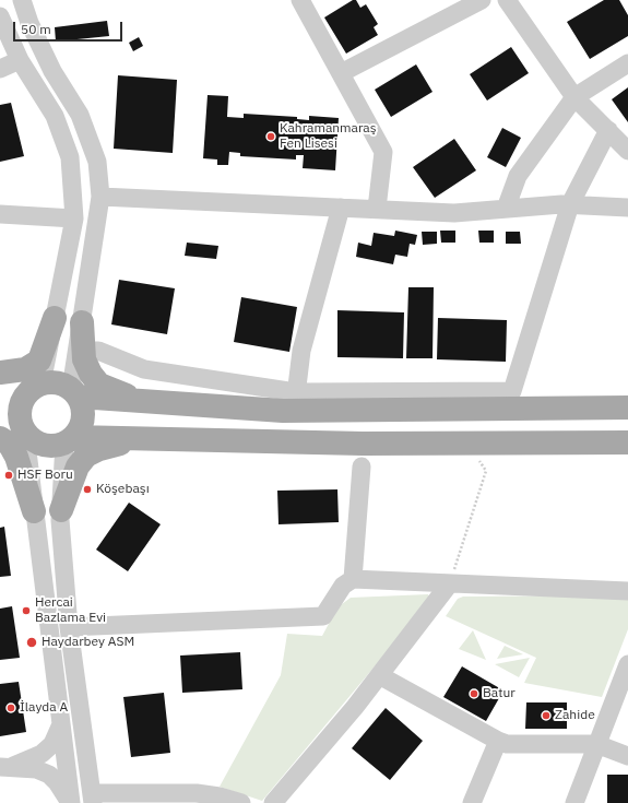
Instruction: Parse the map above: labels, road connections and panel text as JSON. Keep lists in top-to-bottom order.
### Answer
{
  "places": [
    "Kahramanmaraş Fen Lisesi",
    "HSF Boru",
    "Köşebaşı",
    "Hercai Bazlama Evi",
    "Haydarbey ASM",
    "Batur",
    "İlayda A",
    "Zahide"
  ],
  "scale_bar": "50 m"
}
